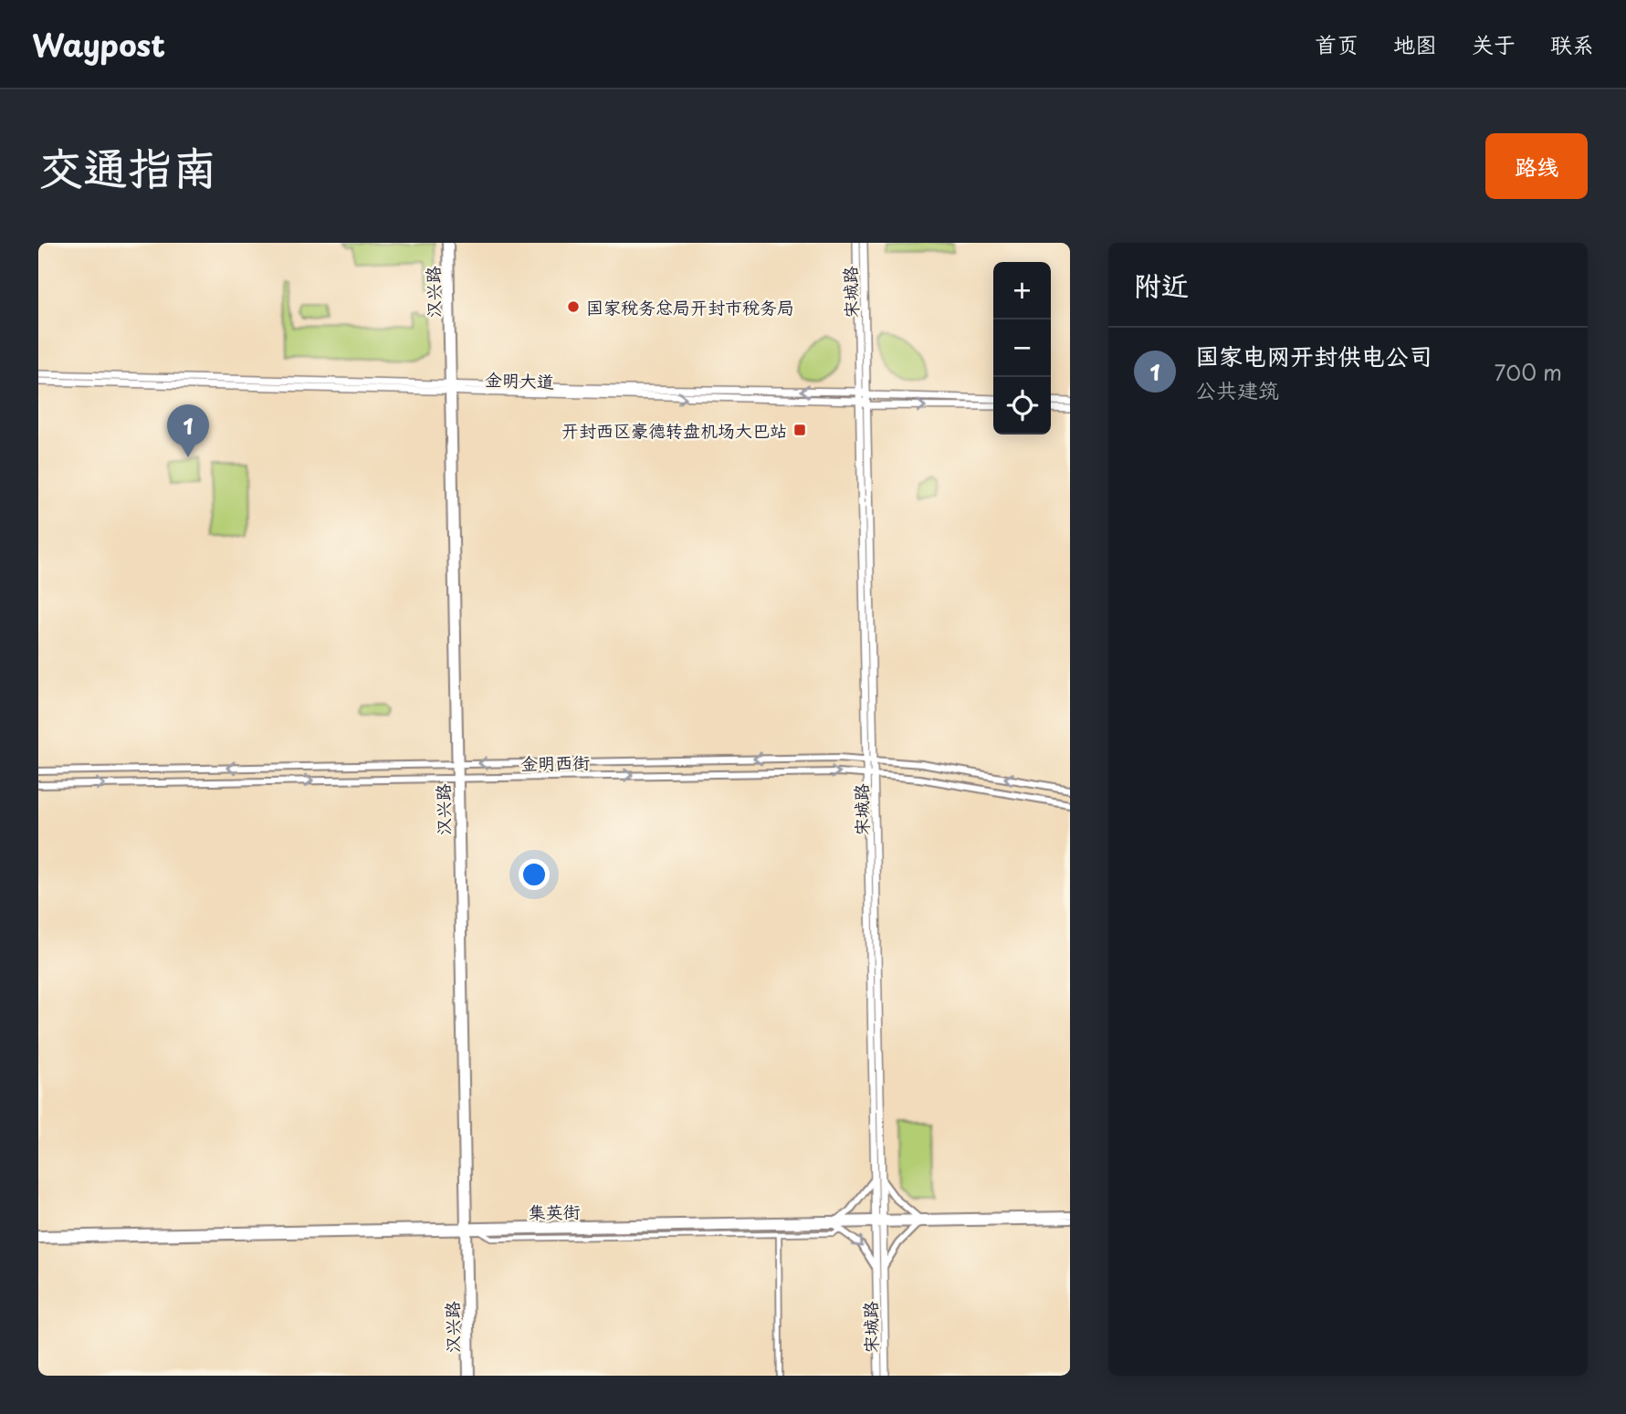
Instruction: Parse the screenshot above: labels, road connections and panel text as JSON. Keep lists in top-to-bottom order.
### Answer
{
  "streets": {
    "main road": ["宋城路", "金明大道"],
    "street": ["汉兴路", "金明西街", "集英街"]
  },
  "crossings": [
    ["汉兴路", "金明大道"],
    ["汉兴路", "金明西街"],
    ["汉兴路", "集英街"],
    ["宋城路", "金明大道"],
    ["宋城路", "金明西街"],
    ["宋城路", "集英街"]
  ],
  "places": {
    "other": ["国家税务总局开封市税务局"],
    "transit": ["开封西区豪德转盘机场大巴站"]
  },
  "page": {
    "header": "Waypost",
    "nav": [
      "首页",
      "地图",
      "关于",
      "联系"
    ],
    "title": "交通指南",
    "buttons": "路线",
    "heading": "附近",
    "map_buttons": ["+", "−"],
    "list": [
      {
        "mark": "1",
        "name": "国家电网开封供电公司",
        "note": "公共建筑",
        "value": "700 m"
      }
    ],
    "pins": "1"
  }
}
